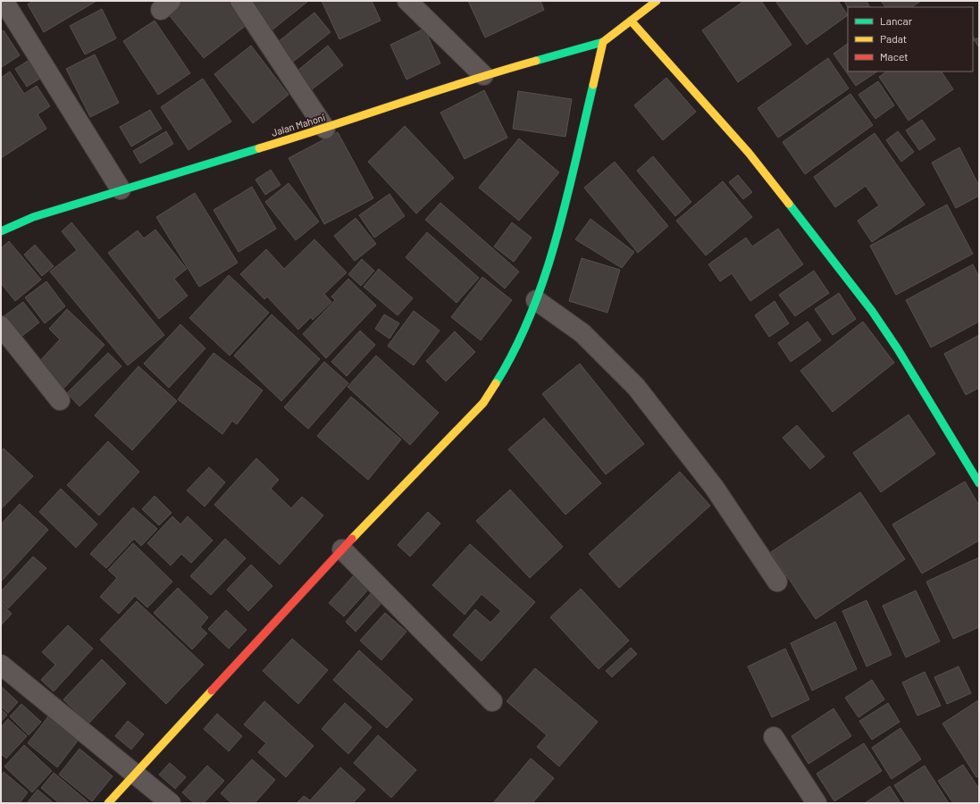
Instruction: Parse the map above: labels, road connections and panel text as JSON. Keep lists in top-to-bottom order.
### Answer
{
  "streets": {
    "street": ["Jalan Mahoni"]
  },
  "legend": ["Lancar", "Padat", "Macet"]
}
